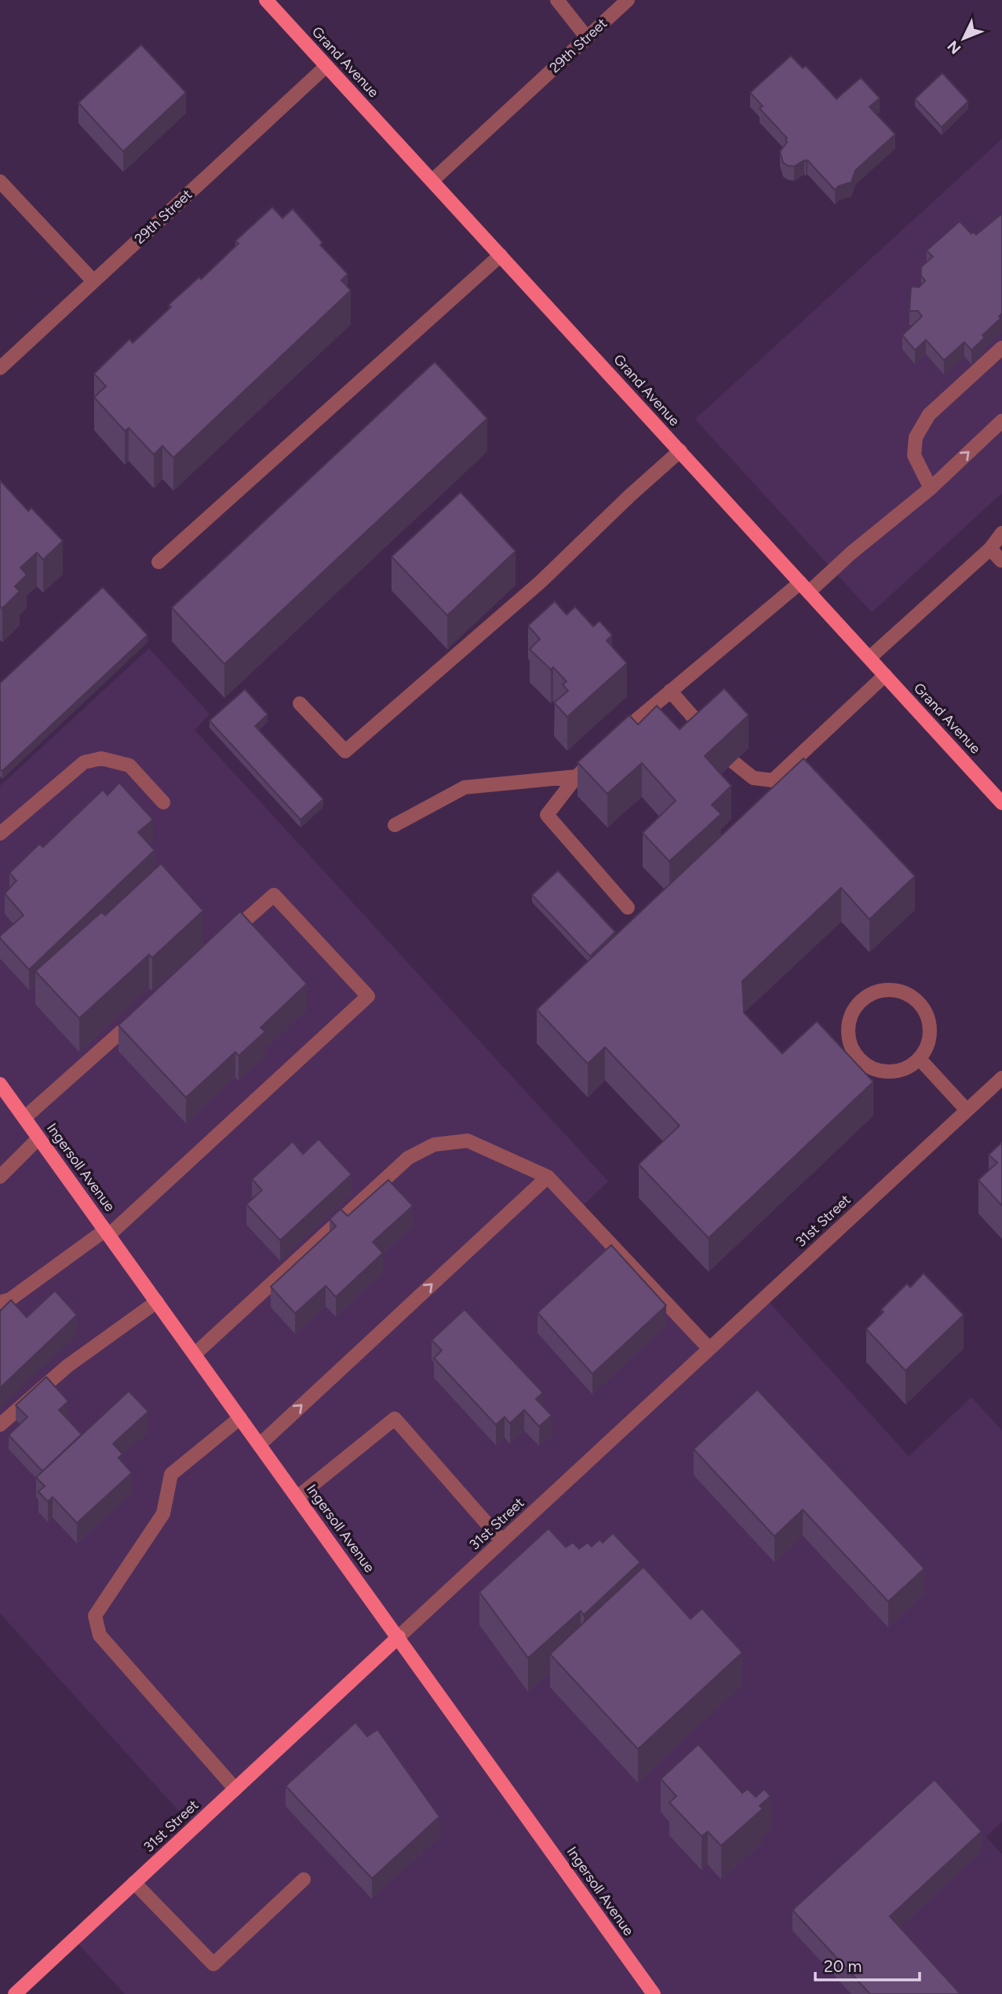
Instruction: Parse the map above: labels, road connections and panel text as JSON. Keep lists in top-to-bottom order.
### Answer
{
  "streets": {
    "main road": ["Grand Avenue", "Ingersoll Avenue", "31st Street"],
    "street": ["29th Street"]
  },
  "crossings": [
    ["29th Street", "Grand Avenue"],
    ["Ingersoll Avenue", "31st Street"]
  ],
  "scale_bar": "20 m",
  "north": "bottom left"
}
